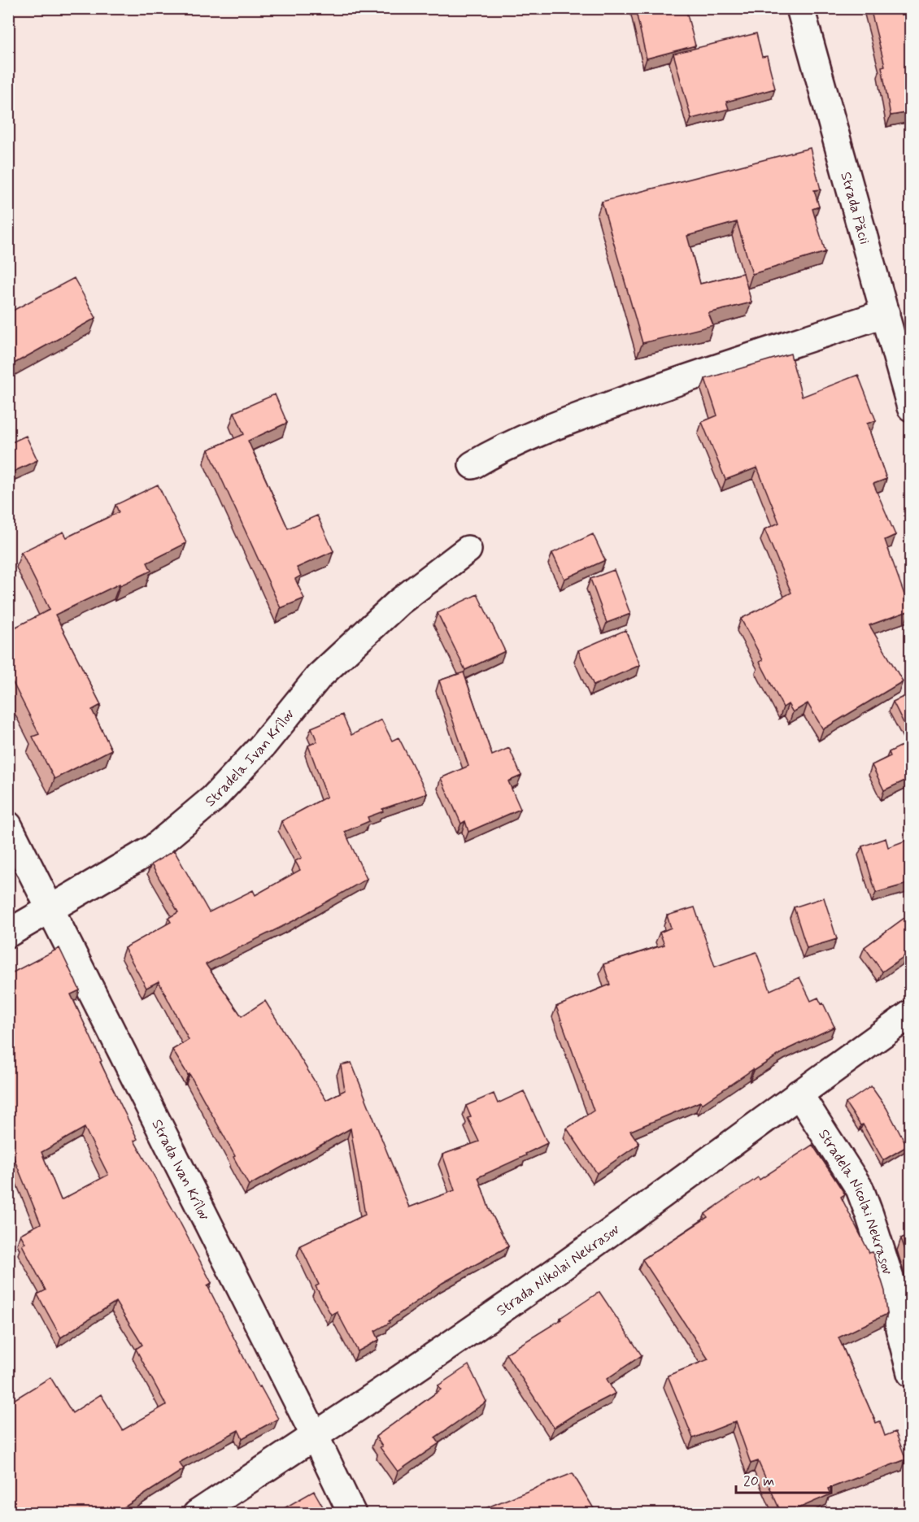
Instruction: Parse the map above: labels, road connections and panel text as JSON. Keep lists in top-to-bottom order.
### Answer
{
  "streets": {
    "street": [
      "Strada Păcii",
      "Stradela Ivan Krîlov",
      "Strada Ivan Krîlov",
      "Stradela Nicolai Nekrasov",
      "Strada Nikolai Nekrasov"
    ]
  },
  "crossings": [
    ["Stradela Ivan Krîlov", "Strada Ivan Krîlov"],
    ["Strada Ivan Krîlov", "Strada Nikolai Nekrasov"],
    ["Stradela Nicolai Nekrasov", "Strada Nikolai Nekrasov"]
  ],
  "scale_bar": "20 m"
}
